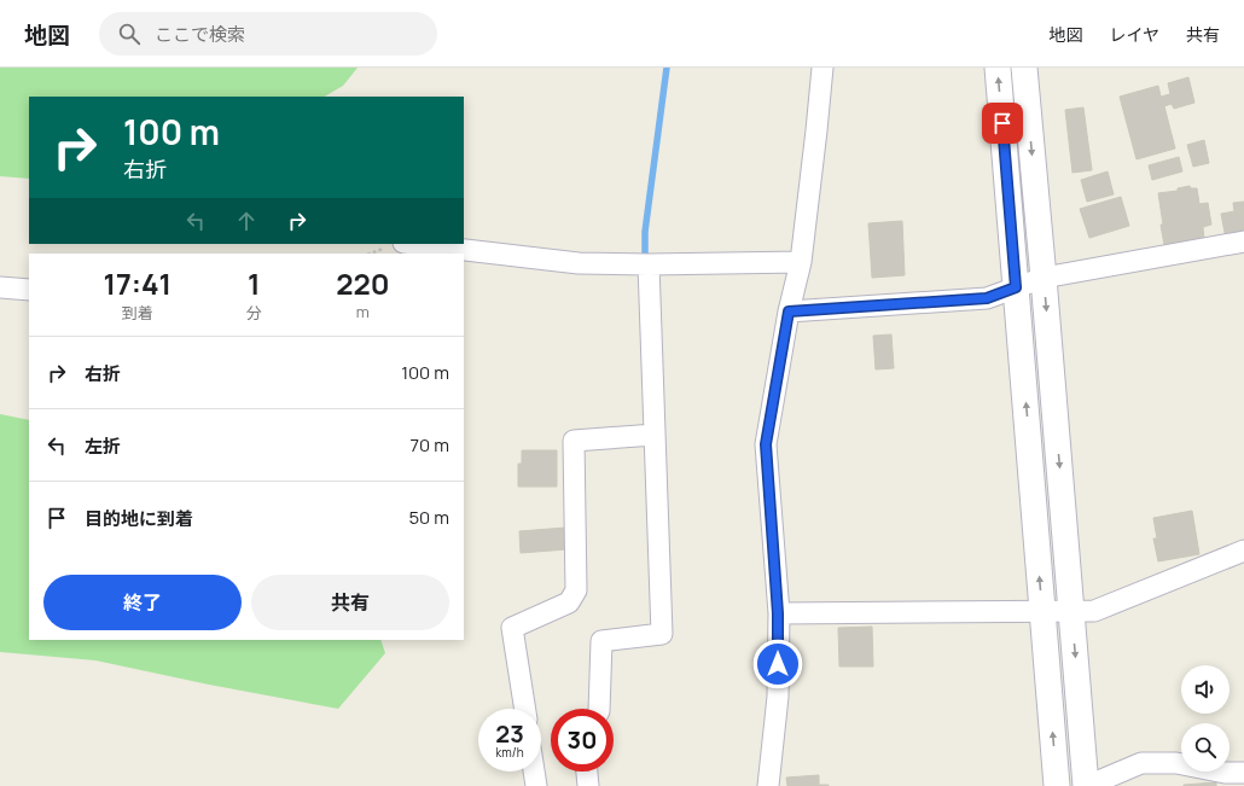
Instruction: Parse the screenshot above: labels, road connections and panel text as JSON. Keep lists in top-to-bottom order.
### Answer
{
  "page": {
    "header": "地図",
    "search": "ここで検索",
    "nav": ["地図", "レイヤ", "共有"],
    "turn": ["100 m", "右折"],
    "eta": [
      "17:41",
      "到着",
      "1",
      "分",
      "220",
      "m"
    ],
    "list": [
      {
        "name": "右折",
        "value": "100 m"
      },
      {
        "name": "左折",
        "value": "70 m"
      },
      {
        "name": "目的地に到着",
        "value": "50 m"
      }
    ],
    "buttons": ["終了", "共有"],
    "speed": "23 km/h",
    "limit": "30"
  }
}
